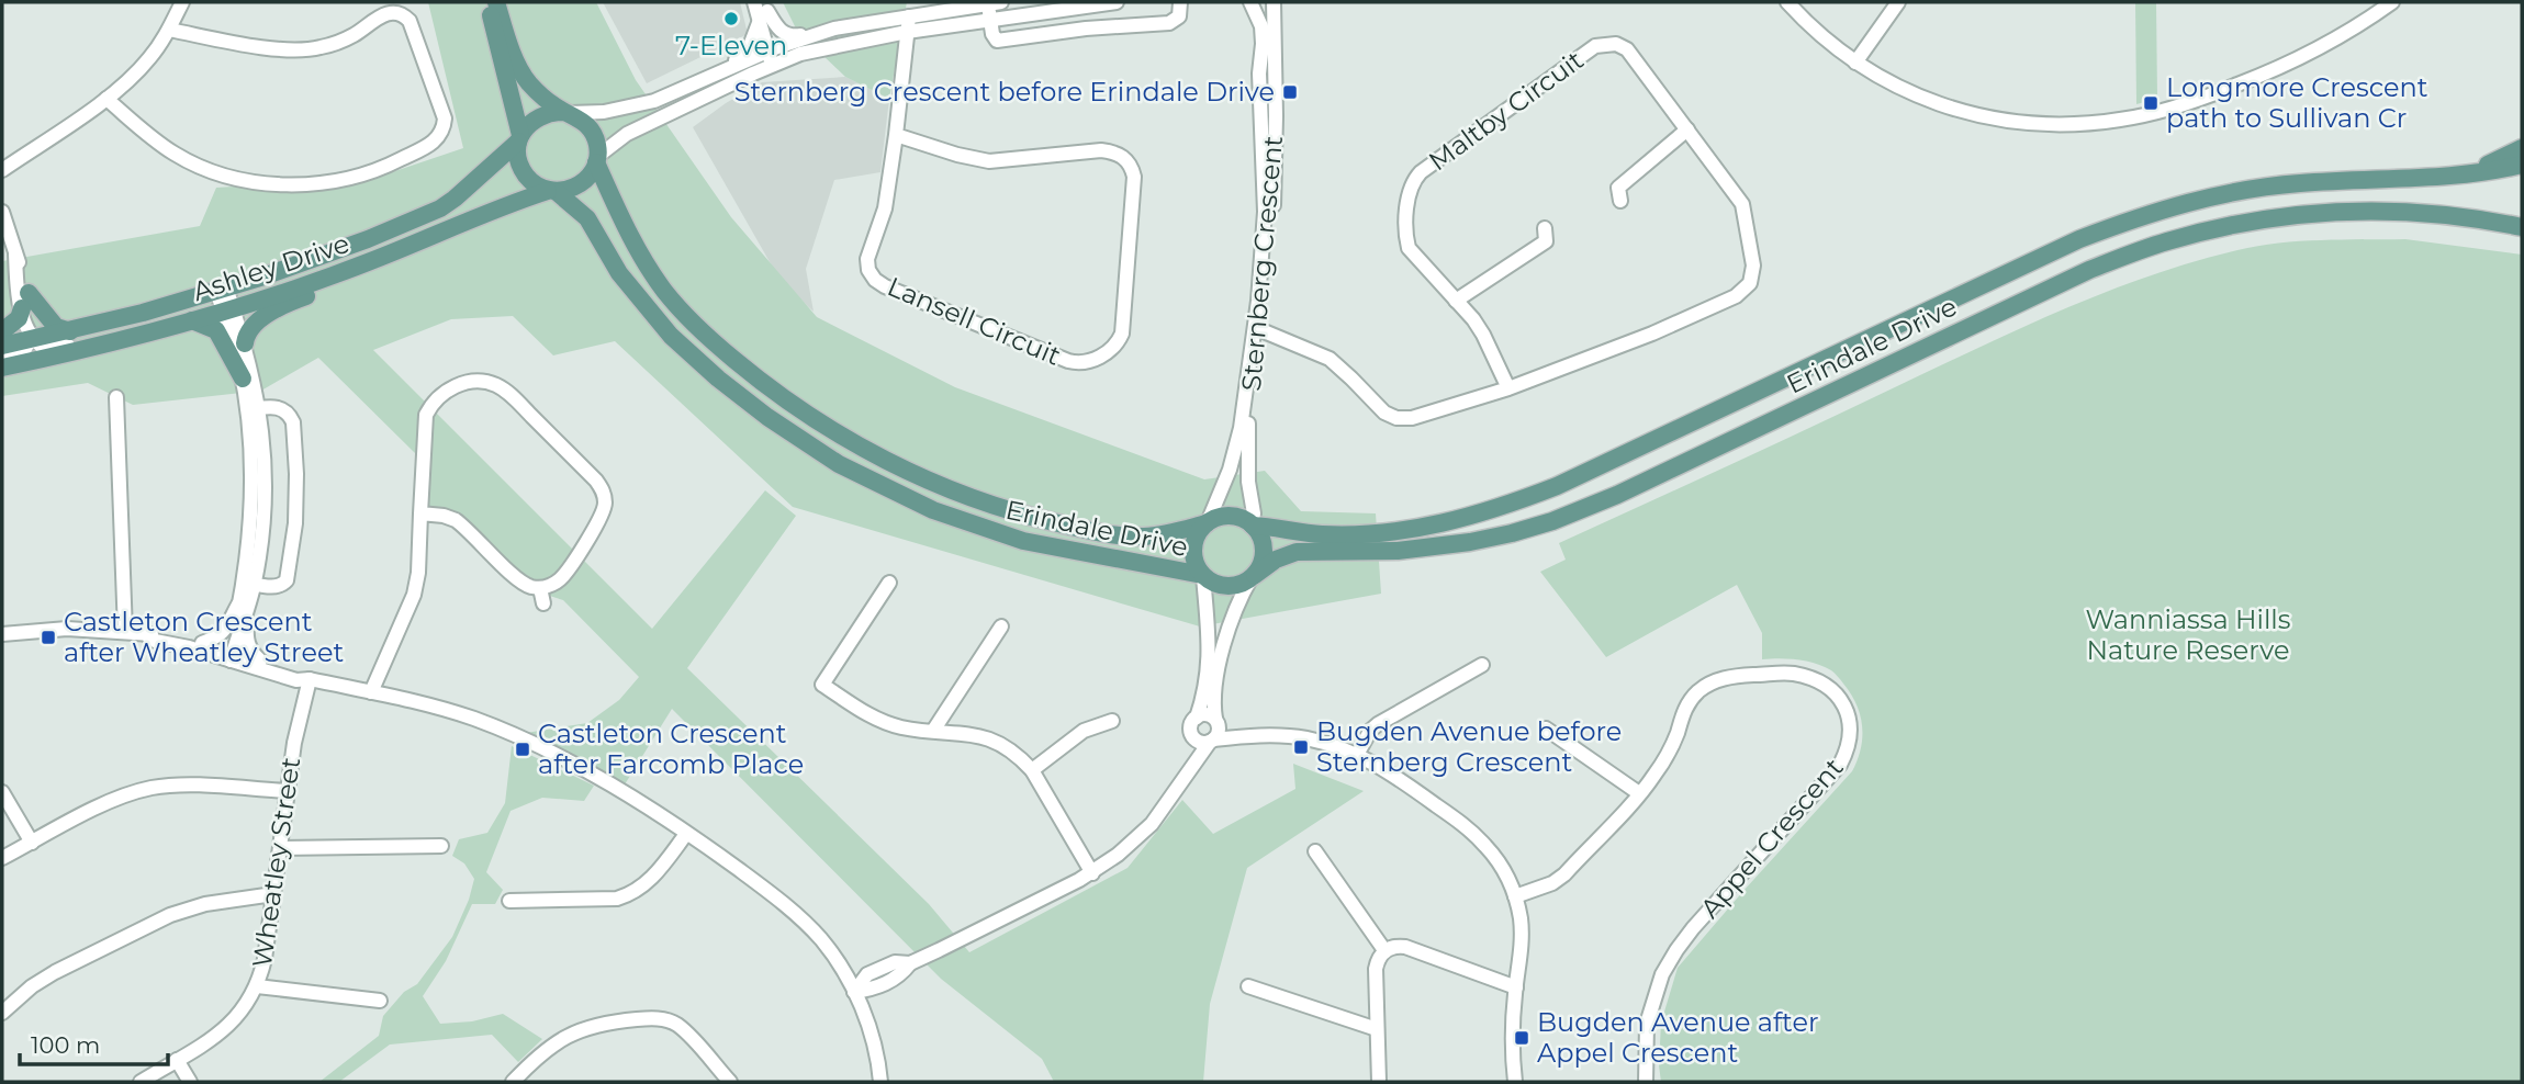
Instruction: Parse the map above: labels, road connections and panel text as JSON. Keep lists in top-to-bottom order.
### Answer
{
  "streets": {
    "main road": ["Ashley Drive", "Erindale Drive"],
    "street": [
      "Maltby Circuit",
      "Sternberg Crescent",
      "Lansell Circuit",
      "Appel Crescent",
      "Wheatley Street"
    ]
  },
  "crossings": [
    ["Maltby Circuit", "Sternberg Crescent"],
    ["Sternberg Crescent", "Erindale Drive"],
    ["Ashley Drive", "Erindale Drive"]
  ],
  "parks": ["Wanniassa Hills Nature Reserve"],
  "places": {
    "other": ["7-Eleven"],
    "transit": [
      "Sternberg Crescent before Erindale Drive",
      "Longmore Crescent path to Sullivan Cr",
      "Castleton Crescent after Wheatley Street",
      "Bugden Avenue before Sternberg Crescent",
      "Castleton Crescent after Farcomb Place",
      "Bugden Avenue after Appel Crescent"
    ]
  },
  "scale_bar": "100 m"
}
